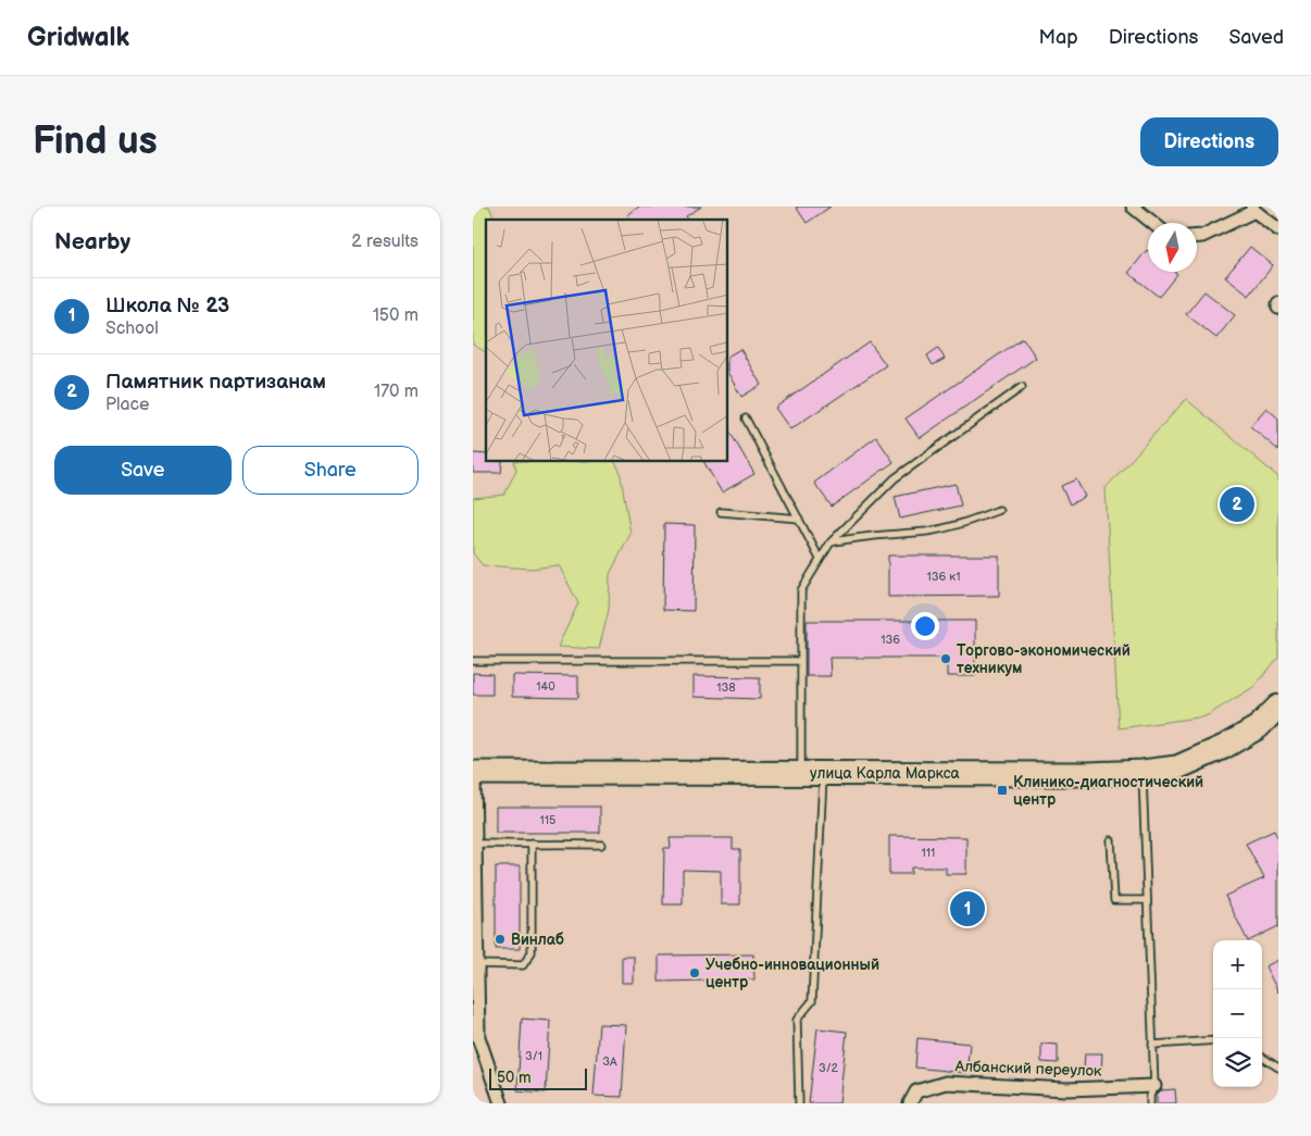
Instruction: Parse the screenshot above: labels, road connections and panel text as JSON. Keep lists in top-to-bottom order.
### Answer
{
  "streets": {
    "highway": ["улица Карла Маркса"],
    "street": ["Албанский переулок"]
  },
  "places": {
    "other": ["Торгово-экономический техникум", "Винлаб", "Учебно-инновационный центр"],
    "transit": ["Клинико-диагностический центр"]
  },
  "house_numbers": [
    "136 к1",
    "136",
    "140",
    "138",
    "115",
    "111",
    "3/1",
    "3А",
    "3/2"
  ],
  "scale_bar": "50 m",
  "north": "bottom",
  "page": {
    "header": "Gridwalk",
    "nav": ["Map", "Directions", "Saved"],
    "buttons": [
      "Directions",
      ["Save", "Share"]
    ],
    "title": "Find us",
    "heading": ["Nearby", "2 results"],
    "list": [
      {
        "mark": "1",
        "name": "Школа № 23",
        "note": "School",
        "value": "150 m"
      },
      {
        "mark": "2",
        "name": "Памятник партизанам",
        "note": "Place",
        "value": "170 m"
      }
    ],
    "pins": ["2", "1"],
    "map_buttons": ["+", "−"],
    "scale": "50 m"
  }
}
